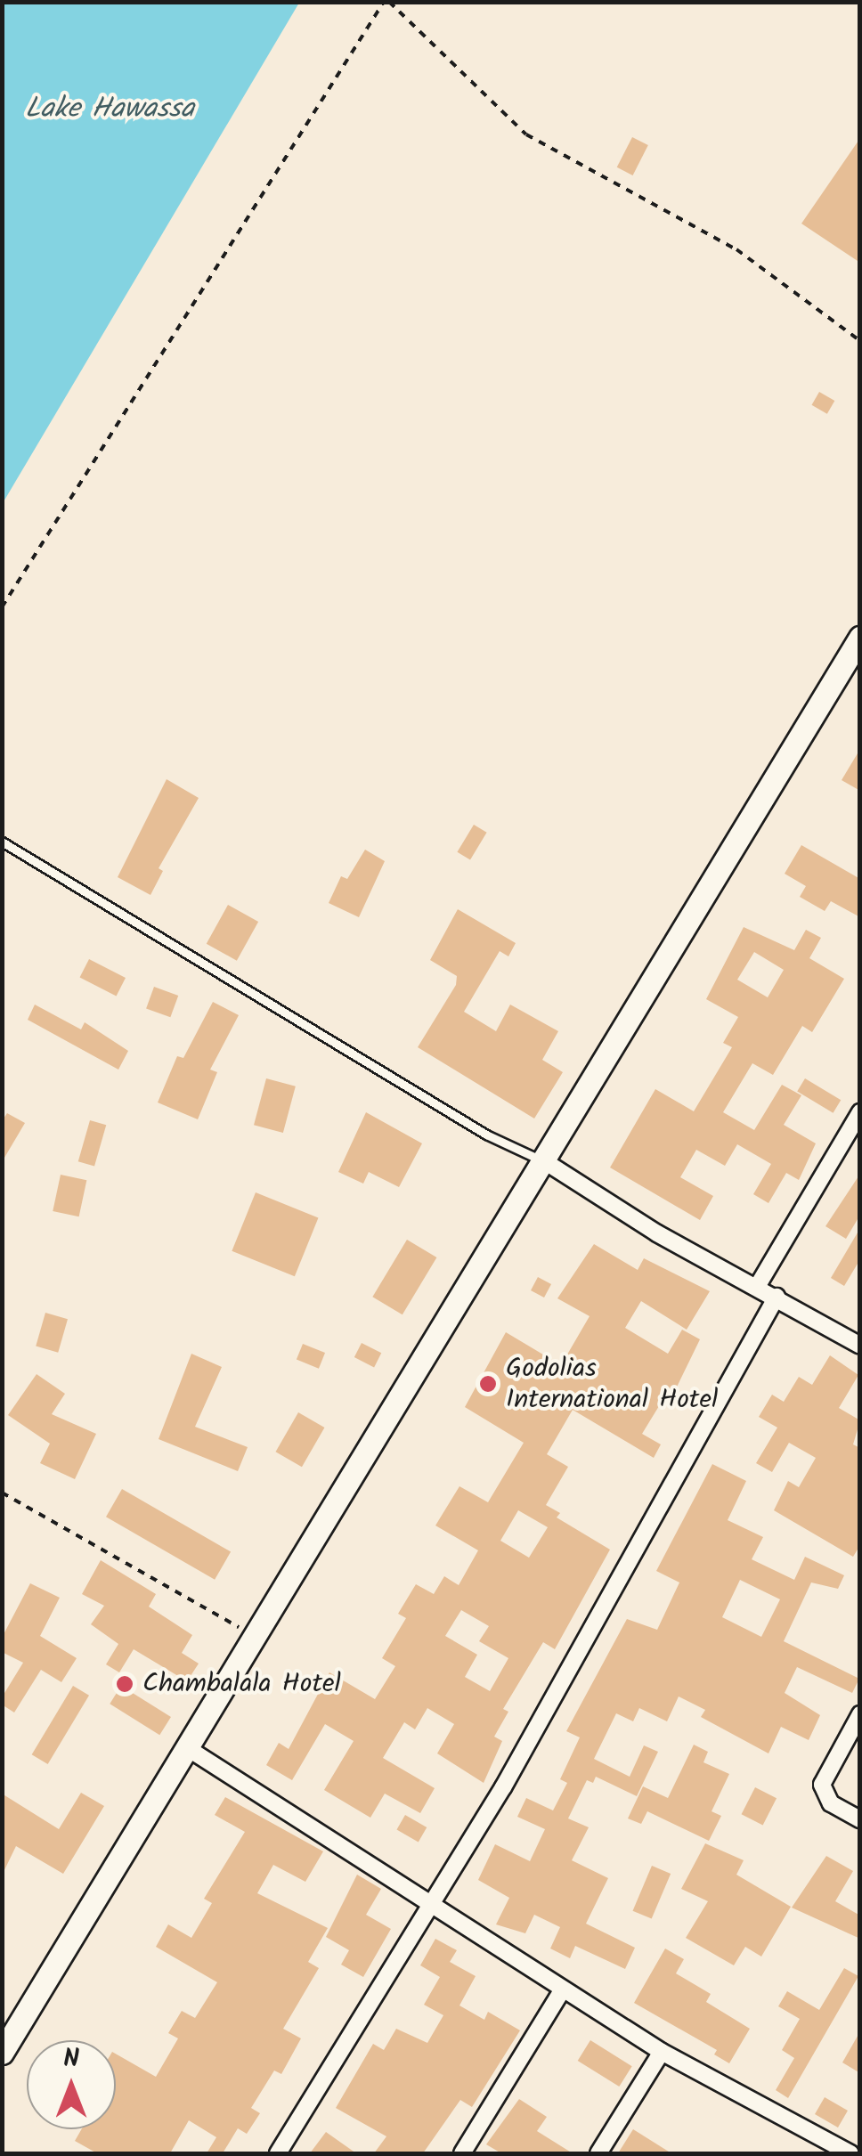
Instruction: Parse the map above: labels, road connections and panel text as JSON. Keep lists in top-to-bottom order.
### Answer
{
  "water": ["Lake Hawassa"],
  "places": ["Godolias International Hotel", "Chambalala Hotel"],
  "north": "top"
}
